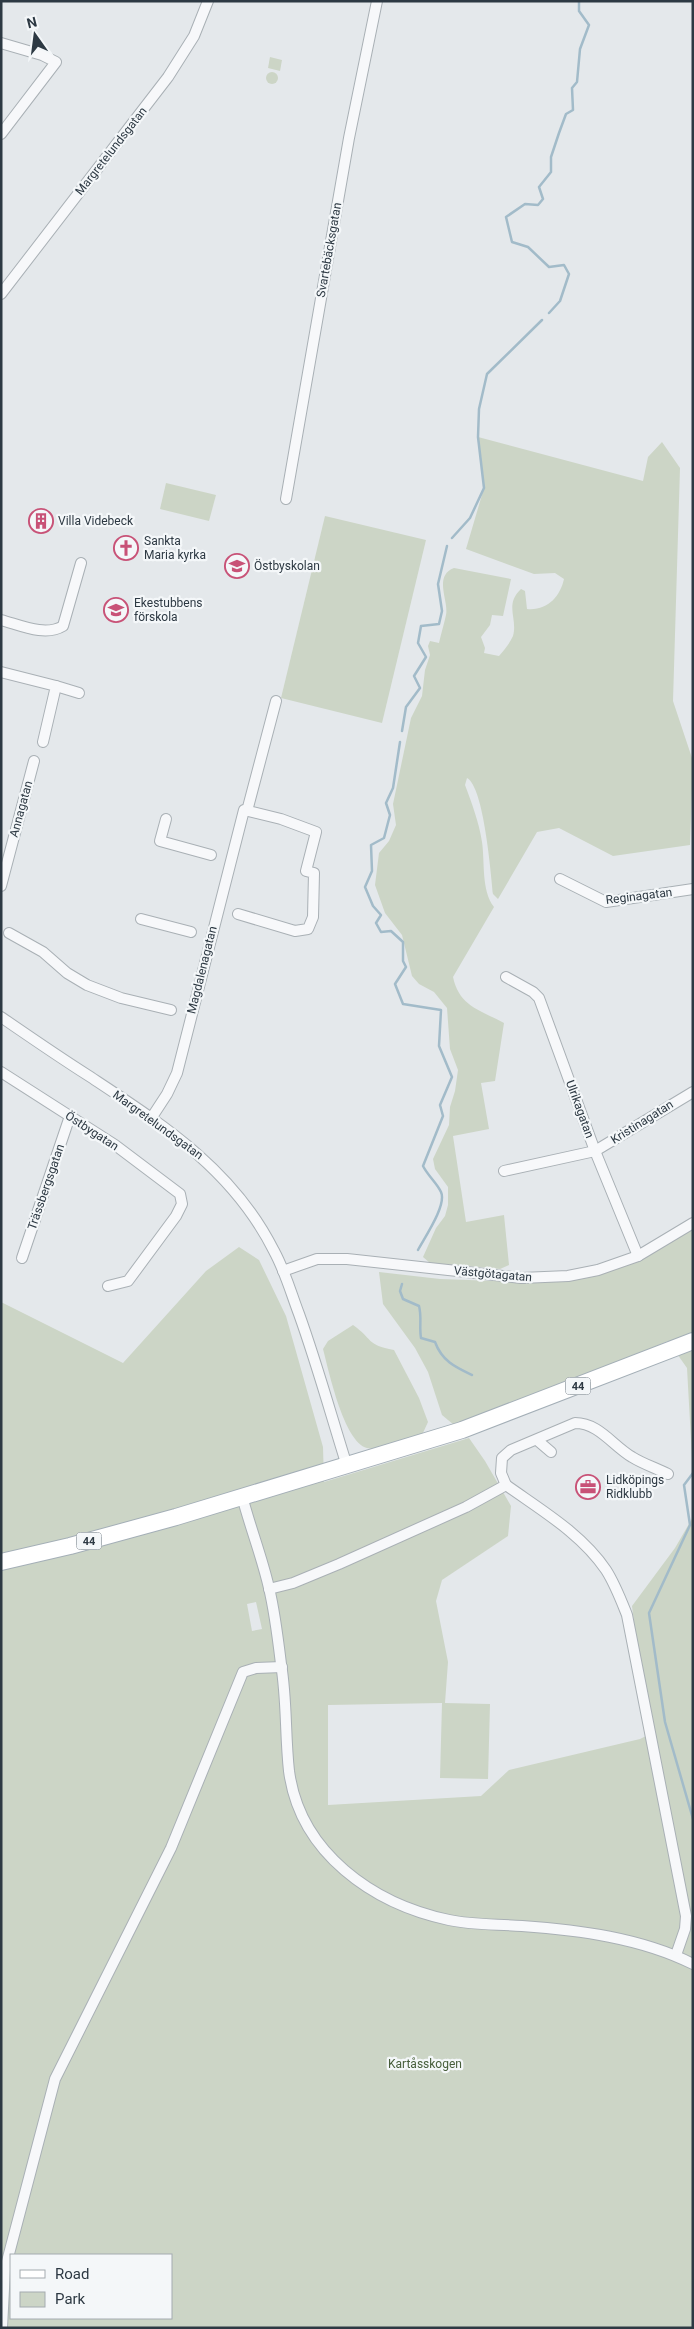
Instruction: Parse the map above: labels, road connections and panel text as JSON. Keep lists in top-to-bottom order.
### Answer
{
  "streets": {
    "main road": ["44"],
    "street": [
      "Margretelundsgatan",
      "Svartebäcksgatan",
      "Annagatan",
      "Reginagatan",
      "Magdalenagatan",
      "Ulrikagatan",
      "Kristinagatan",
      "Östbygatan",
      "Trässbergsgatan",
      "Västgötagatan"
    ]
  },
  "crossings": [
    ["Margretelundsgatan", "Magdalenagatan"],
    ["Margretelundsgatan", "Västgötagatan"],
    ["Margretelundsgatan", "44"],
    ["Ulrikagatan", "Kristinagatan"],
    ["Ulrikagatan", "Västgötagatan"],
    ["Östbygatan", "Trässbergsgatan"]
  ],
  "parks": ["Kartåsskogen"],
  "places": {
    "building": ["Villa Videbeck"],
    "church": ["Sankta Maria kyrka"],
    "school or university": ["Östbyskolan", "Ekestubbens förskola"],
    "office": ["Lidköpings Ridklubb"]
  },
  "legend": ["Road", "Park"],
  "north": "top"
}
